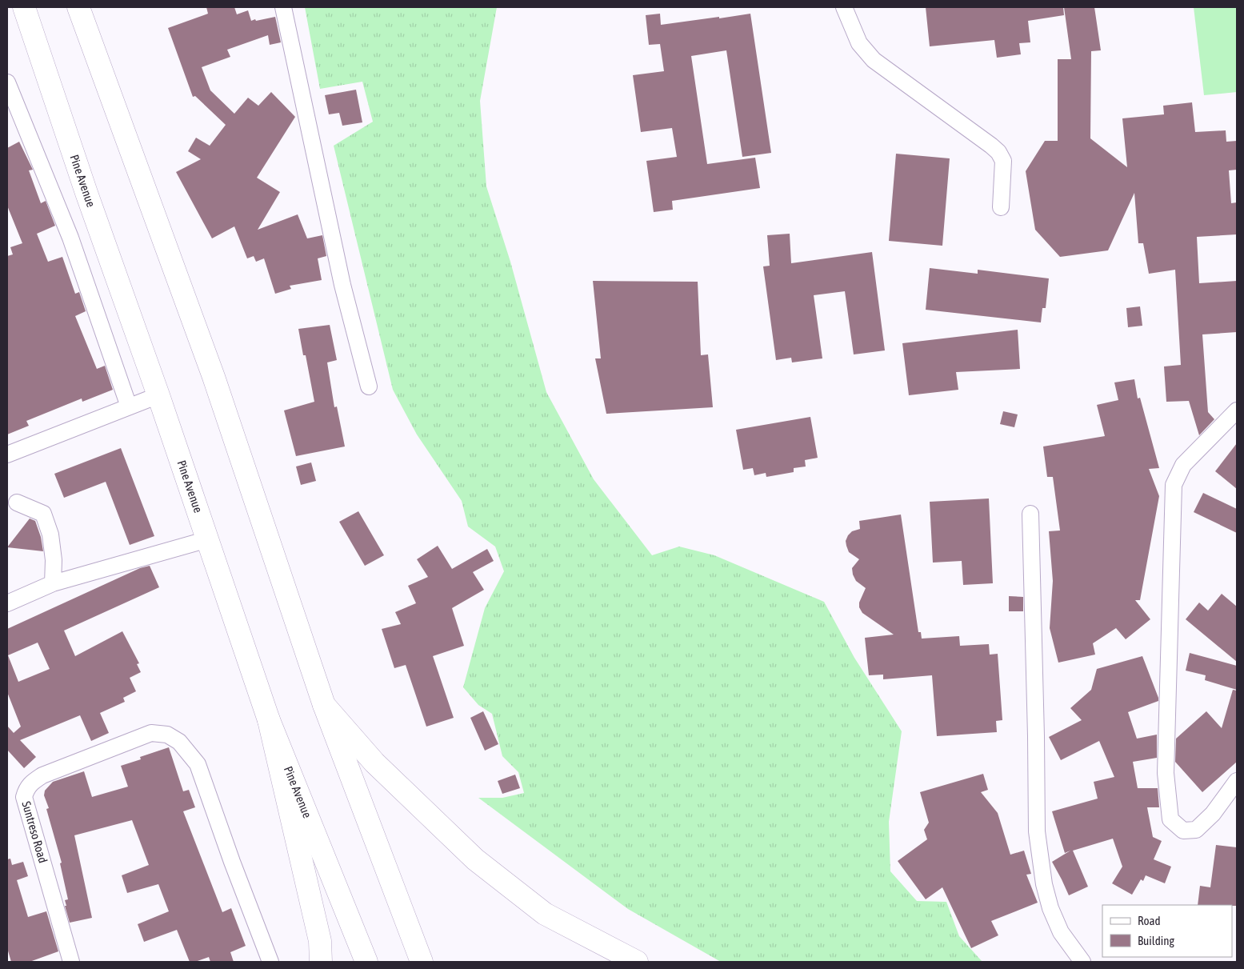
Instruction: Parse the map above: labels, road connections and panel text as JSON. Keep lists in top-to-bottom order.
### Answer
{
  "streets": {
    "main road": ["Pine Avenue"],
    "street": ["Suntreso Road"]
  },
  "legend": ["Road", "Building"]
}
